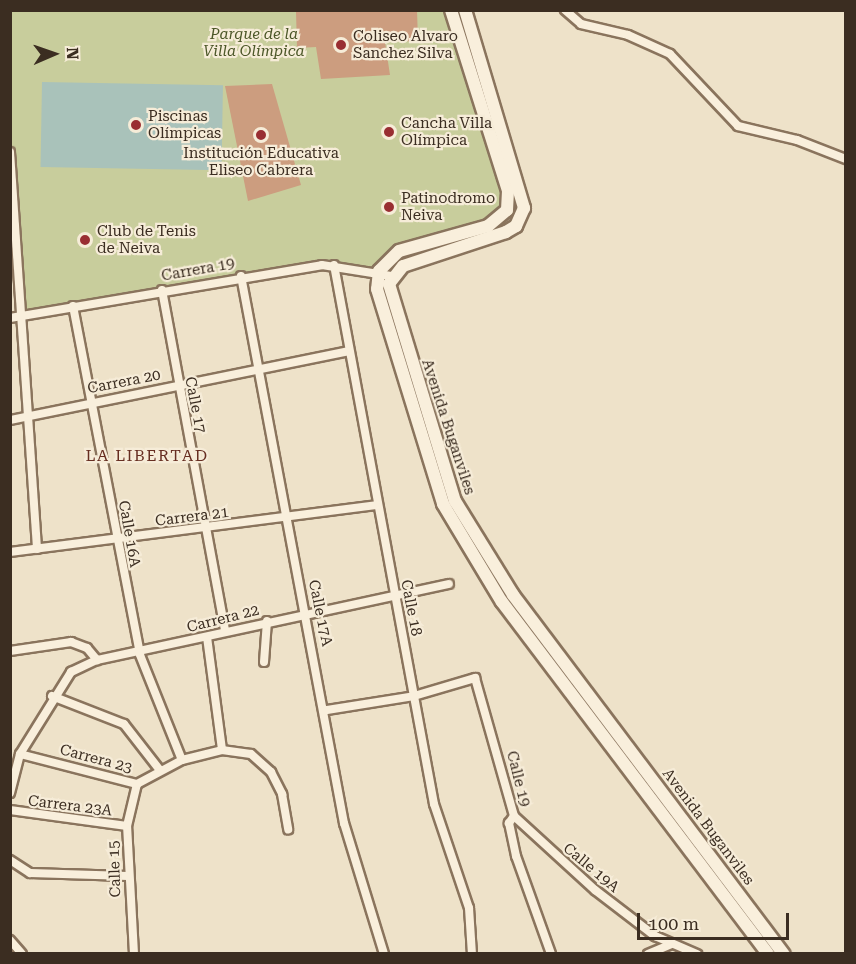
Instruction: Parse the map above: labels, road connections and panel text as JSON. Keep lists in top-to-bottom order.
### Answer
{
  "streets": {
    "main road": ["Avenida Buganviles"],
    "street": [
      "Carrera 19",
      "Carrera 20",
      "Calle 17",
      "Carrera 21",
      "Calle 16A",
      "Calle 18",
      "Calle 17A",
      "Carrera 22",
      "Carrera 23",
      "Calle 19",
      "Carrera 23A",
      "Calle 19A",
      "Calle 15"
    ]
  },
  "crossings": [
    ["Carrera 19", "Calle 17"],
    ["Carrera 19", "Avenida Buganviles"],
    ["Carrera 19", "Calle 16A"],
    ["Carrera 19", "Calle 18"],
    ["Carrera 19", "Calle 17A"],
    ["Carrera 20", "Calle 17"],
    ["Carrera 20", "Calle 16A"],
    ["Carrera 20", "Calle 18"],
    ["Carrera 20", "Calle 17A"],
    ["Calle 17", "Carrera 21"],
    ["Calle 17", "Carrera 22"],
    ["Carrera 21", "Calle 16A"],
    ["Carrera 21", "Calle 18"],
    ["Carrera 21", "Calle 17A"],
    ["Calle 16A", "Carrera 22"],
    ["Calle 16A", "Carrera 23"],
    ["Calle 18", "Carrera 22"],
    ["Calle 18", "Calle 19"],
    ["Calle 17A", "Carrera 22"],
    ["Carrera 22", "Carrera 23"],
    ["Carrera 23", "Calle 15"],
    ["Calle 19", "Calle 19A"],
    ["Carrera 23A", "Calle 15"]
  ],
  "districts": ["LA LIBERTAD"],
  "parks": ["Parque de la Villa Olímpica"],
  "places": [
    "Coliseo Alvaro Sanchez Silva",
    "Piscinas Olímpicas",
    "Cancha Villa Olímpica",
    "Institución Educativa Eliseo Cabrera",
    "Patinodromo Neiva",
    "Club de Tenis de Neiva"
  ],
  "scale_bar": "100 m",
  "north": "right"
}
